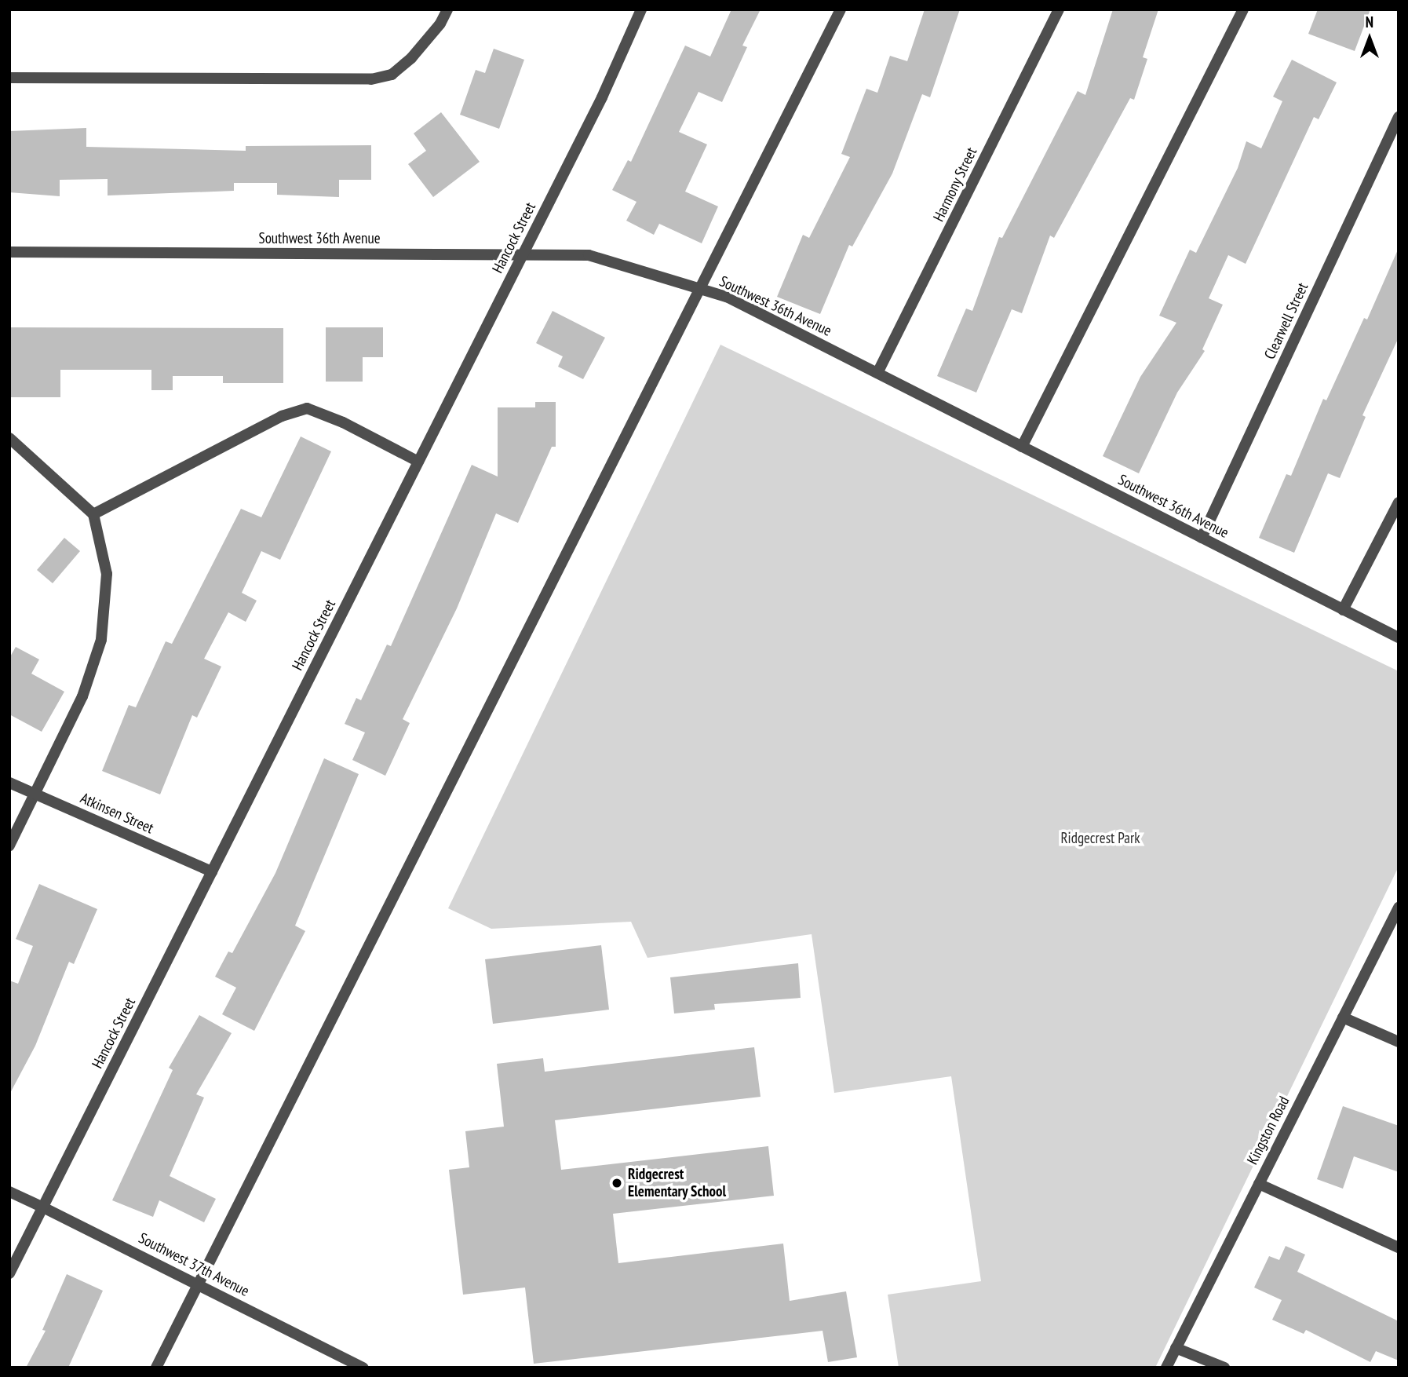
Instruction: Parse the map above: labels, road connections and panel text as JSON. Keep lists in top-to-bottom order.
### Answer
{
  "streets": {
    "street": [
      "Harmony Street",
      "Hancock Street",
      "Southwest 36th Avenue",
      "Clearwell Street",
      "Atkinsen Street",
      "Kingston Road",
      "Southwest 37th Avenue"
    ]
  },
  "crossings": [
    ["Harmony Street", "Southwest 36th Avenue"],
    ["Hancock Street", "Southwest 36th Avenue"],
    ["Hancock Street", "Atkinsen Street"],
    ["Hancock Street", "Southwest 37th Avenue"],
    ["Southwest 36th Avenue", "Clearwell Street"]
  ],
  "parks": ["Ridgecrest Park"],
  "places": ["Ridgecrest Elementary School"],
  "north": "top"
}
